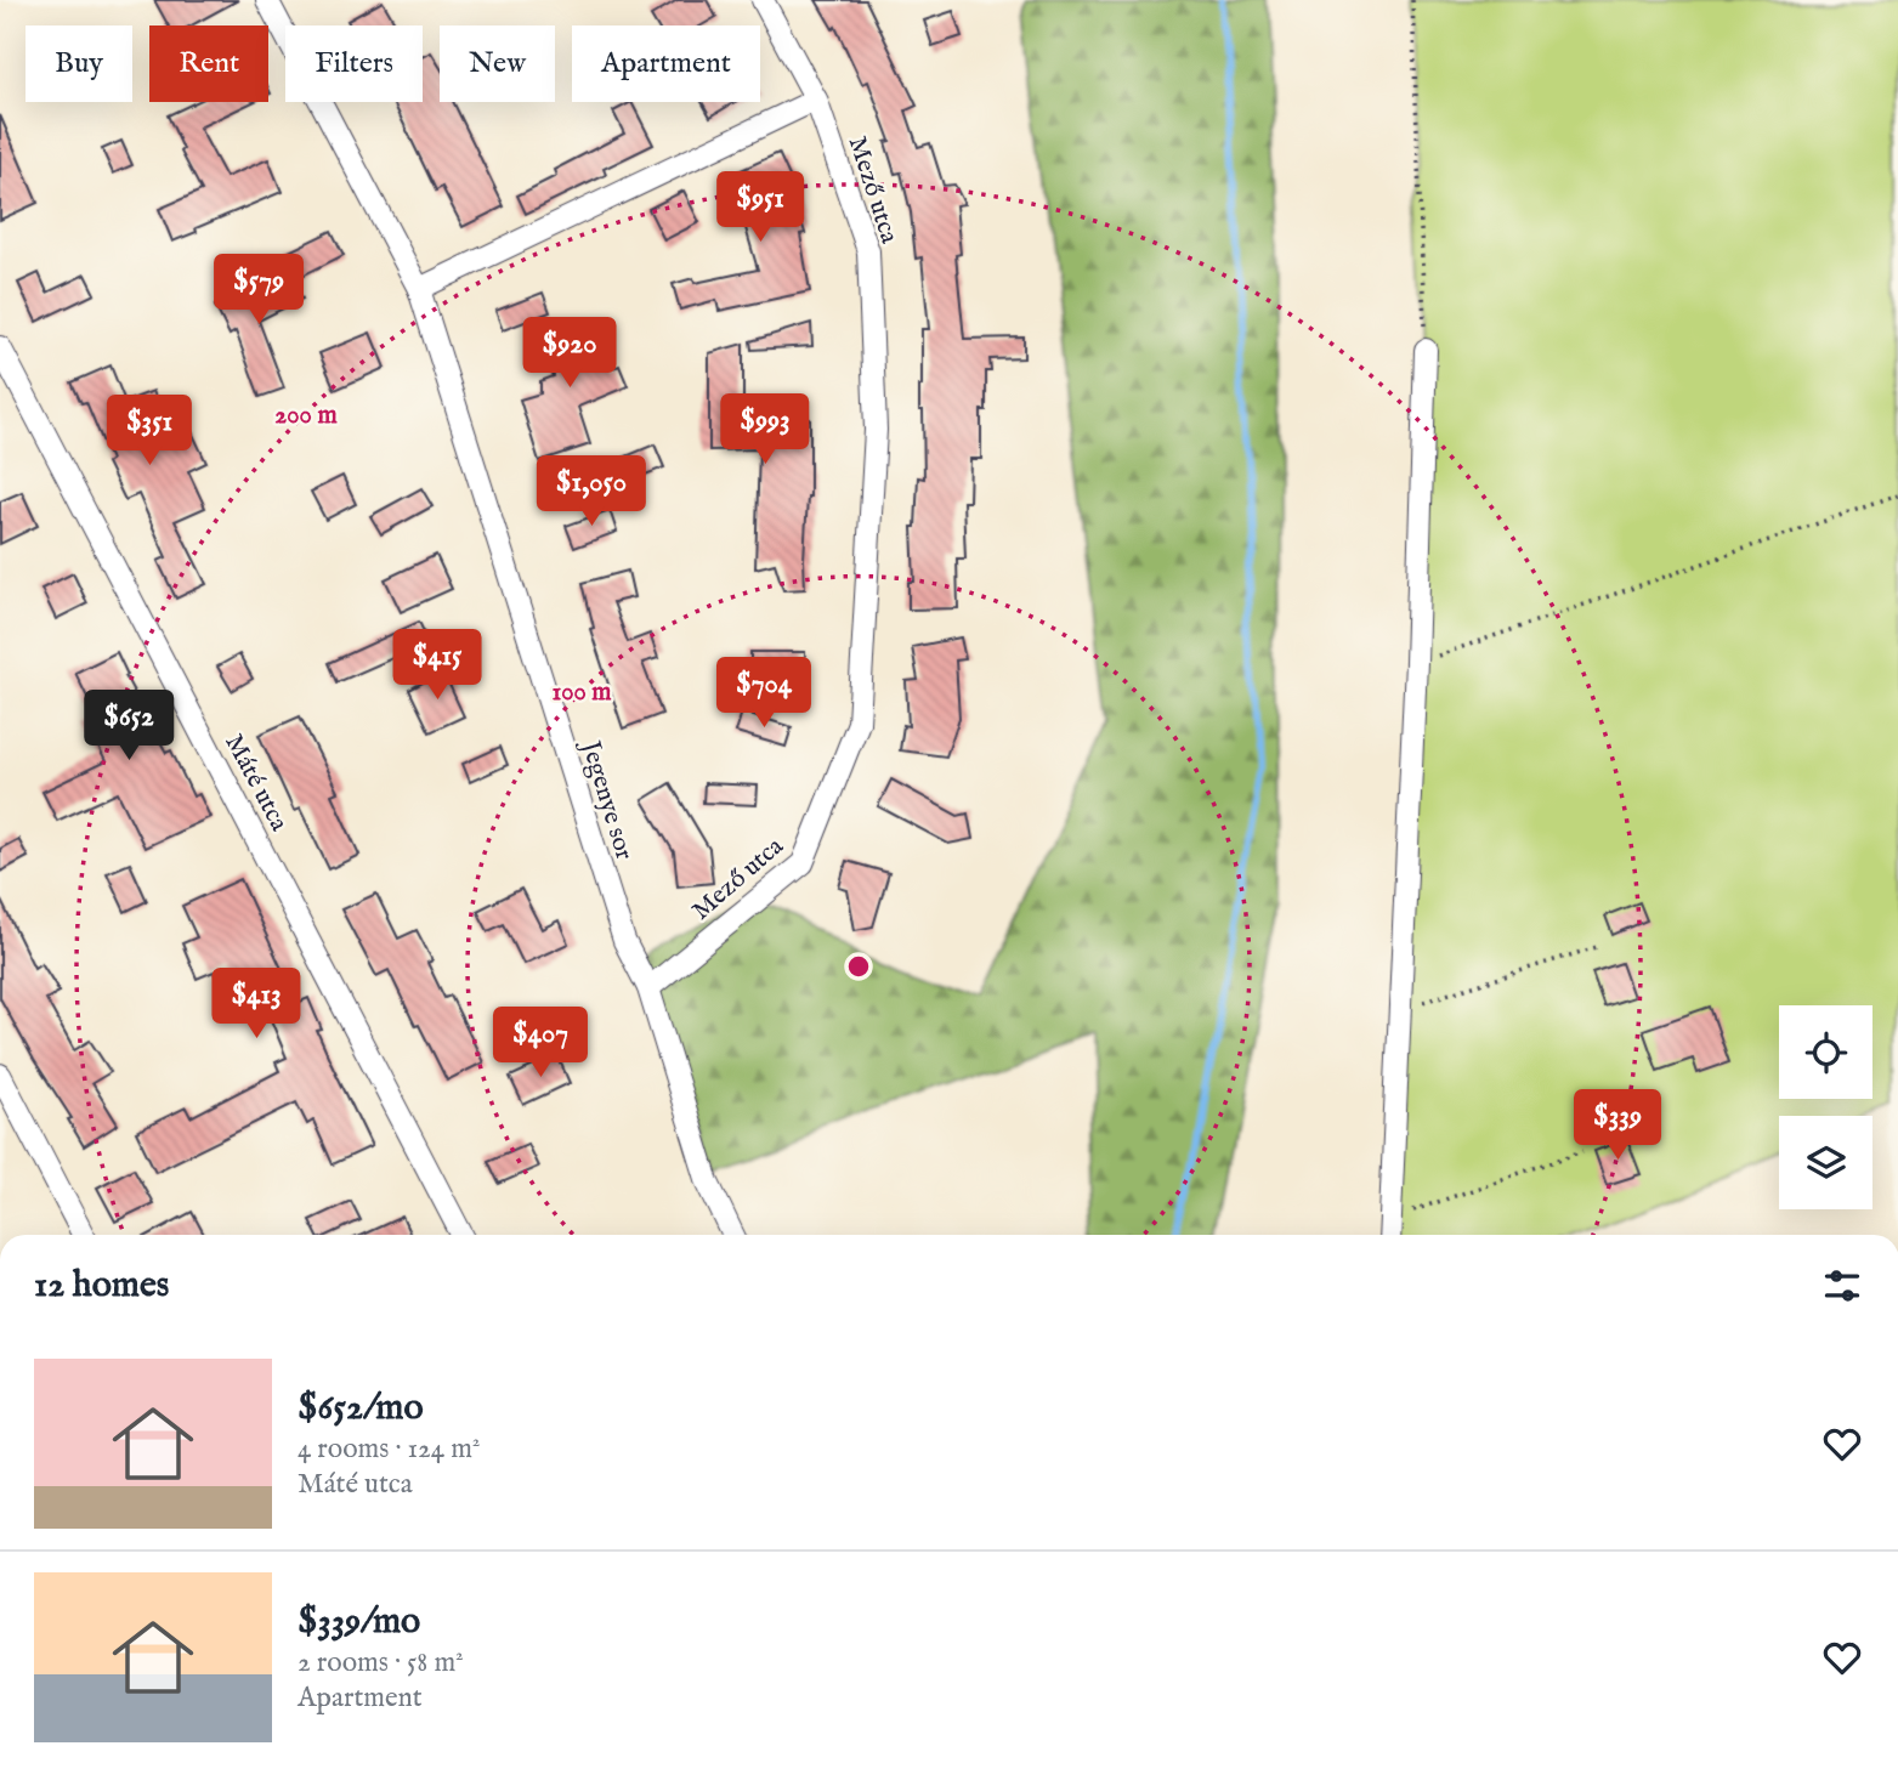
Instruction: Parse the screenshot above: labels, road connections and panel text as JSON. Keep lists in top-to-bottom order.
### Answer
{
  "streets": {
    "street": ["Mező utca", "Máté utca", "Jegenye sor"]
  },
  "crossings": [
    ["Mező utca", "Jegenye sor"]
  ],
  "page": {
    "chip": [
      "Buy",
      "Rent",
      "Filters",
      "New",
      "Apartment"
    ],
    "price": [
      "$951",
      "$579",
      "$920",
      "$993",
      "$351",
      "$1,050",
      "$415",
      "$704",
      "$652",
      "$413",
      "$407",
      "$339"
    ],
    "heading": "12 homes",
    "list": [
      {
        "name": "$652/mo",
        "note": "4 rooms · 124 m² · Máté utca"
      },
      {
        "name": "$339/mo",
        "note": "2 rooms · 58 m² · Apartment"
      }
    ]
  },
  "rings": ["200 m", "100 m"]
}
